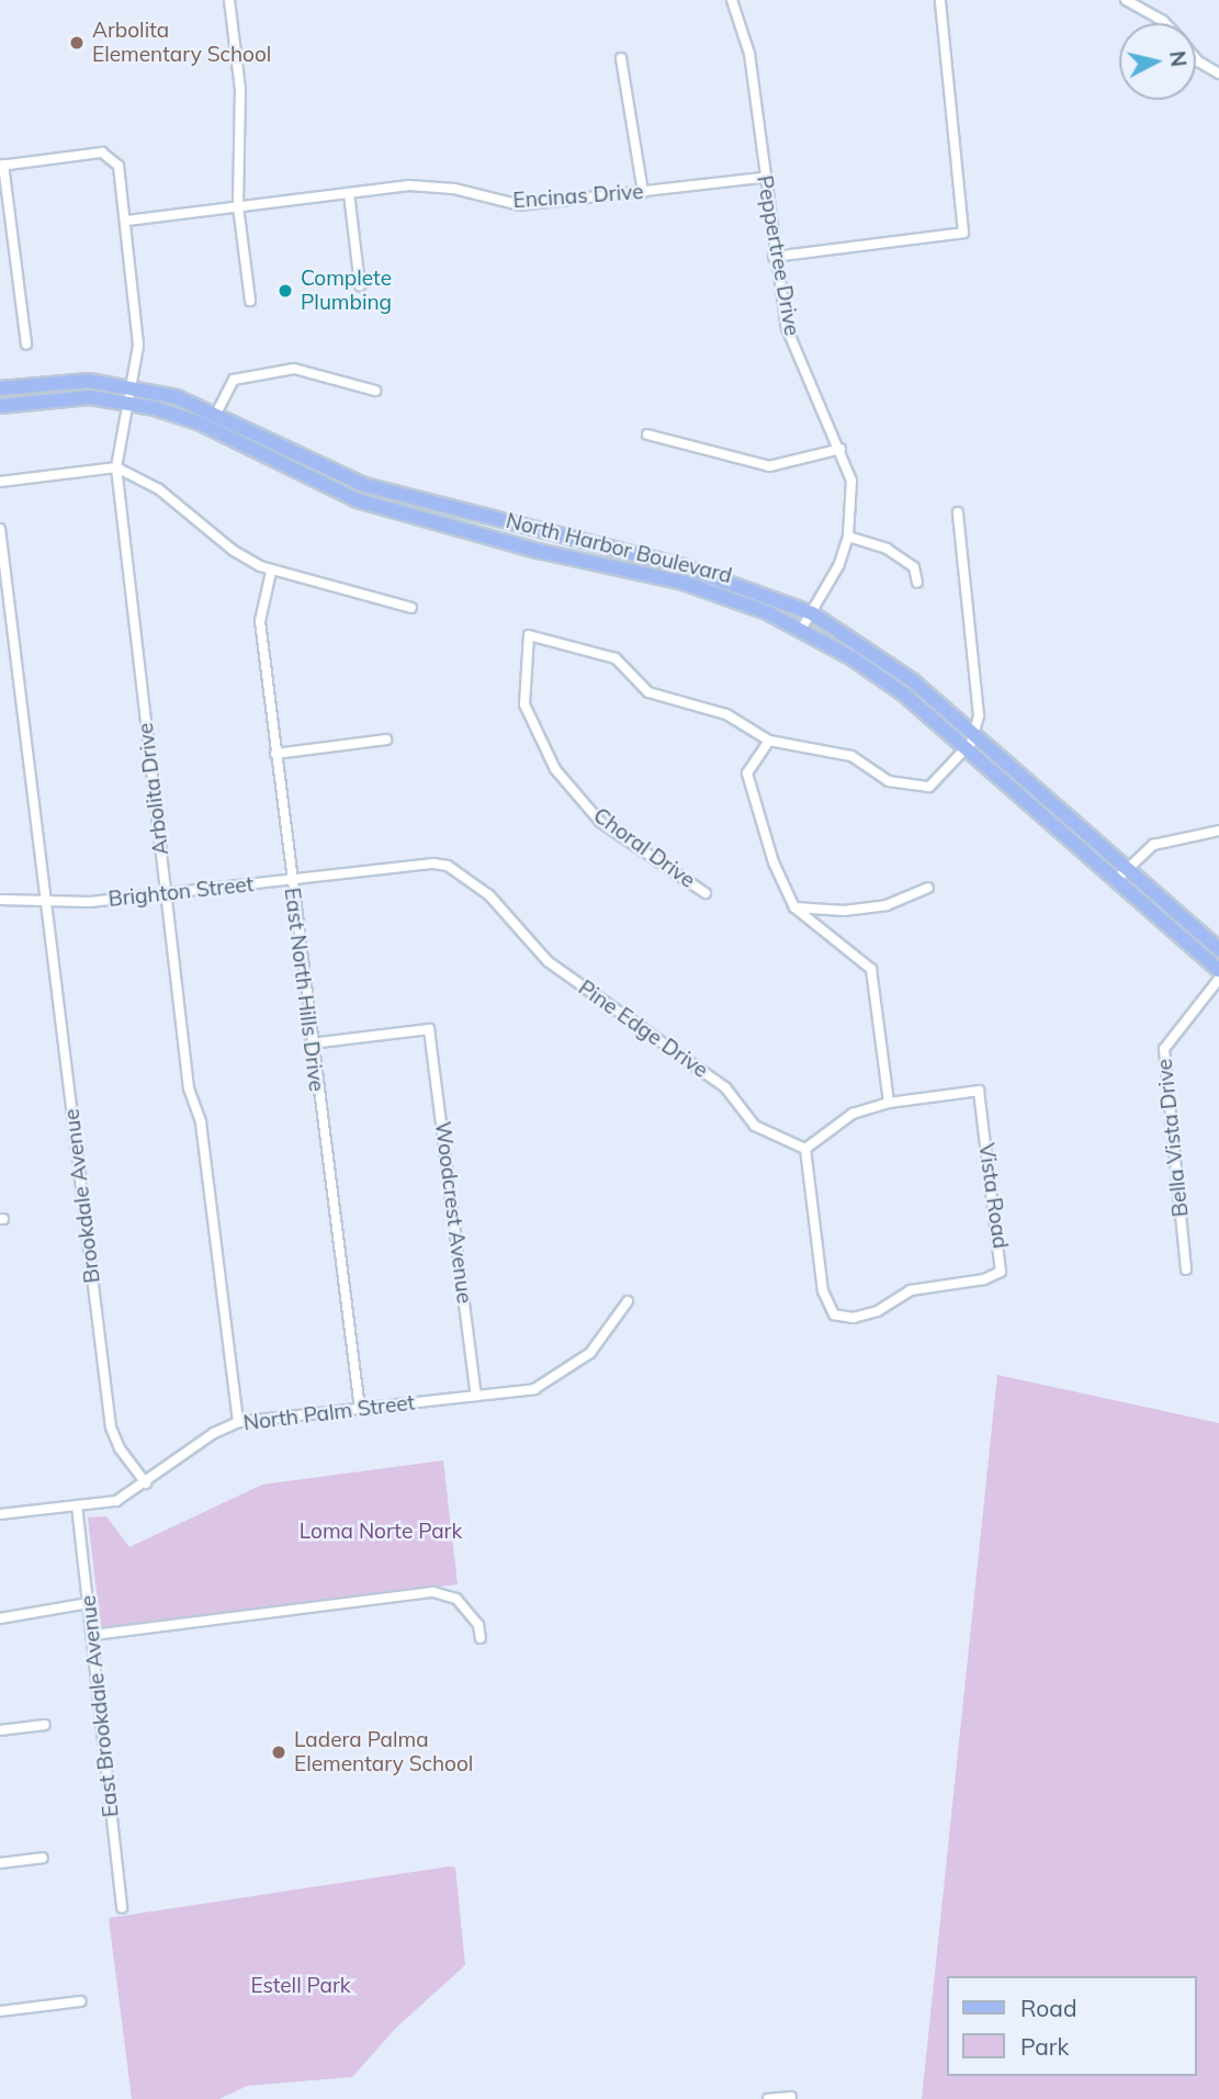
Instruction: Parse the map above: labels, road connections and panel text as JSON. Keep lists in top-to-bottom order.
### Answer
{
  "streets": {
    "main road": ["North Harbor Boulevard"],
    "street": [
      "Encinas Drive",
      "Peppertree Drive",
      "Arbolita Drive",
      "Choral Drive",
      "Brighton Street",
      "East North Hills Drive",
      "Pine Edge Drive",
      "Bella Vista Drive",
      "Brookdale Avenue",
      "Vista Road",
      "Woodcrest Avenue",
      "North Palm Street",
      "East Brookdale Avenue"
    ]
  },
  "crossings": [
    ["Encinas Drive", "Peppertree Drive"],
    ["Encinas Drive", "Arbolita Drive"],
    ["Peppertree Drive", "North Harbor Boulevard"],
    ["North Harbor Boulevard", "Arbolita Drive"],
    ["Arbolita Drive", "Brighton Street"],
    ["Arbolita Drive", "North Palm Street"],
    ["Brighton Street", "East North Hills Drive"],
    ["Brighton Street", "Pine Edge Drive"],
    ["Brighton Street", "Brookdale Avenue"],
    ["East North Hills Drive", "Woodcrest Avenue"],
    ["East North Hills Drive", "North Palm Street"],
    ["Pine Edge Drive", "Vista Road"],
    ["Brookdale Avenue", "North Palm Street"],
    ["Woodcrest Avenue", "North Palm Street"],
    ["North Palm Street", "East Brookdale Avenue"]
  ],
  "parks": ["Loma Norte Park", "Estell Park"],
  "places": ["Arbolita Elementary School", "Complete Plumbing", "Ladera Palma Elementary School"],
  "legend": ["Road", "Park"],
  "north": "right"
}
